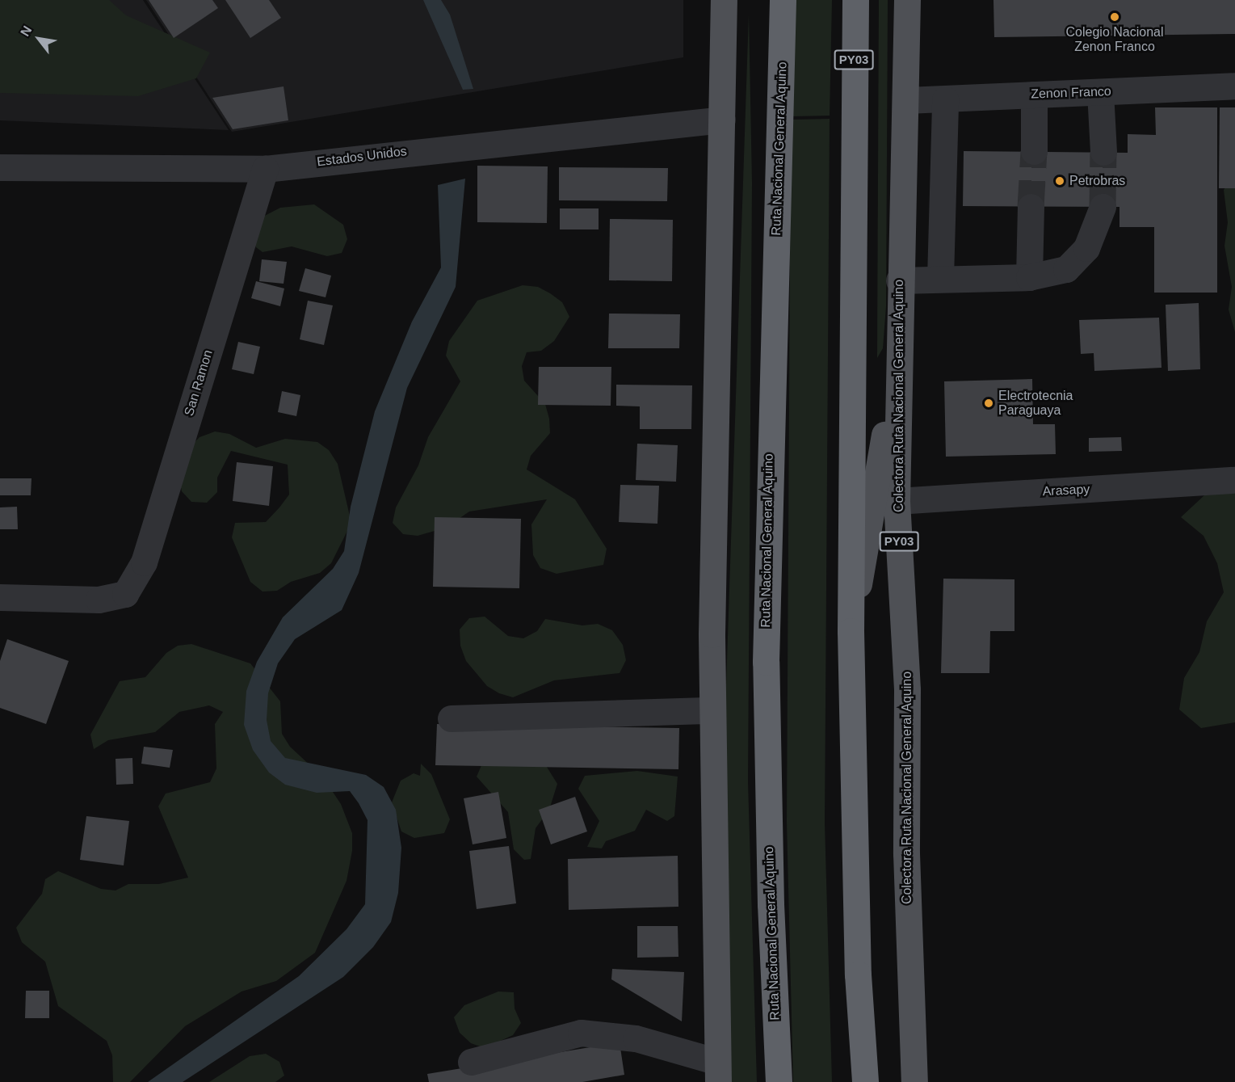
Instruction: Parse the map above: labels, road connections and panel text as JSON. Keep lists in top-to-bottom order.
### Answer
{
  "streets": {
    "highway": ["PY03", "Ruta Nacional General Aquino"],
    "main road": ["Colectora Ruta Nacional General Aquino"],
    "street": [
      "Zenon Franco",
      "Estados Unidos",
      "San Ramon",
      "Arasapy"
    ]
  },
  "crossings": [
    ["Zenon Franco", "Colectora Ruta Nacional General Aquino"],
    ["Estados Unidos", "San Ramon"],
    ["Colectora Ruta Nacional General Aquino", "Arasapy"]
  ],
  "places": ["Colegio Nacional Zenon Franco", "Petrobras", "Electrotecnia Paraguaya"],
  "north": "top left"
}
